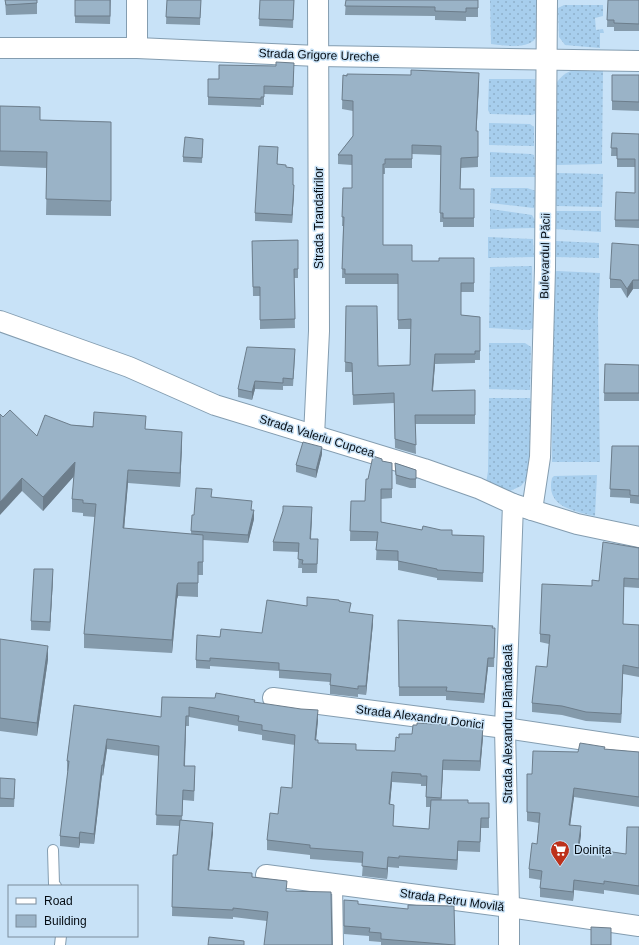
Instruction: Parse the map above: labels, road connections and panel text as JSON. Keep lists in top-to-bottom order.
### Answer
{
  "streets": {
    "street": [
      "Strada Grigore Ureche",
      "Strada Trandafirilor",
      "Bulevardul Păcii",
      "Strada Valeriu Cupcea",
      "Strada Alexandru Donici",
      "Strada Alexandru Plămădeală",
      "Strada Petru Movilă"
    ]
  },
  "crossings": [
    ["Strada Grigore Ureche", "Strada Trandafirilor"],
    ["Strada Grigore Ureche", "Bulevardul Păcii"],
    ["Strada Trandafirilor", "Strada Valeriu Cupcea"],
    ["Bulevardul Păcii", "Strada Valeriu Cupcea"],
    ["Strada Valeriu Cupcea", "Strada Alexandru Plămădeală"],
    ["Strada Alexandru Donici", "Strada Alexandru Plămădeală"],
    ["Strada Alexandru Plămădeală", "Strada Petru Movilă"]
  ],
  "places": {
    "supermarket": ["Doinița"]
  },
  "legend": ["Road", "Building"]
}
